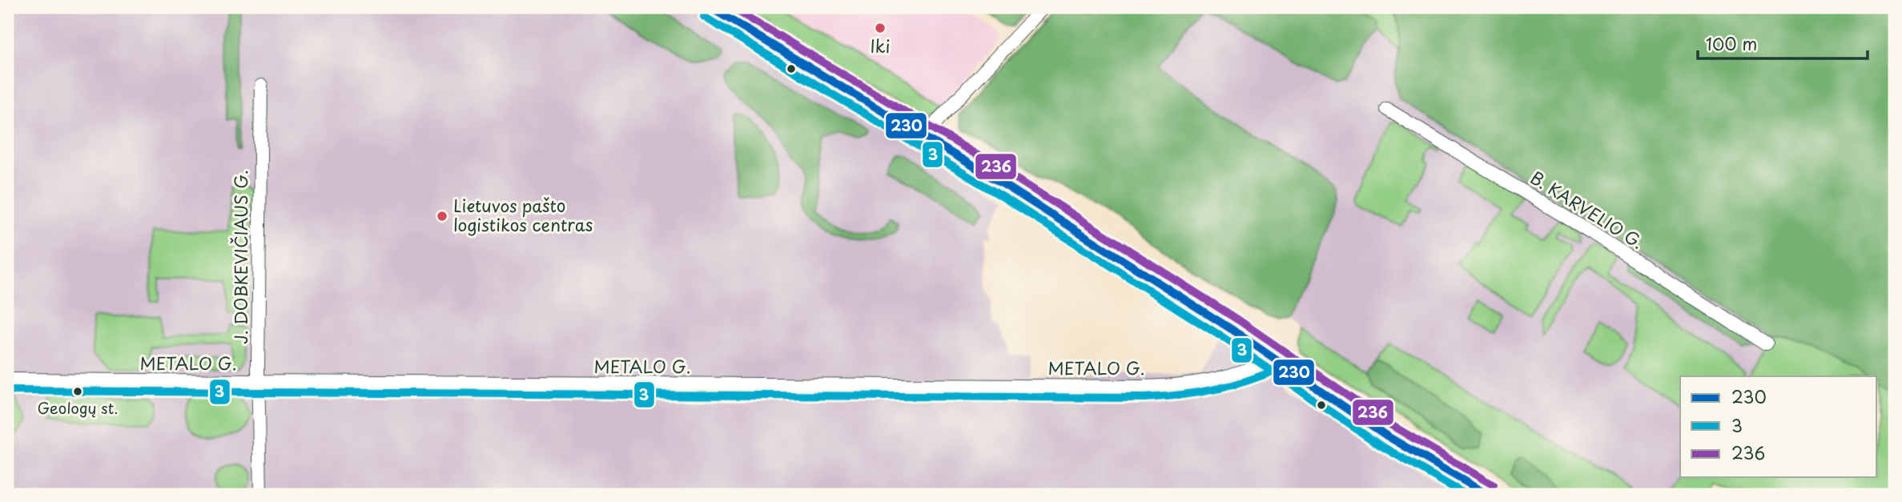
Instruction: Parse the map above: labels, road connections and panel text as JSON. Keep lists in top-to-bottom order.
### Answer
{
  "streets": {
    "street": ["B. KARVELIO G.", "J. DOBKEVIČIAUS G.", "METALO G."]
  },
  "crossings": [
    ["J. DOBKEVIČIAUS G.", "METALO G."]
  ],
  "places": ["Iki", "Lietuvos pašto logistikos centras", "Geologų st."],
  "lines": ["transit line 230", "transit line 236", "transit line 3"],
  "legend": ["230", "3", "236"],
  "scale_bar": "100 m"
}
